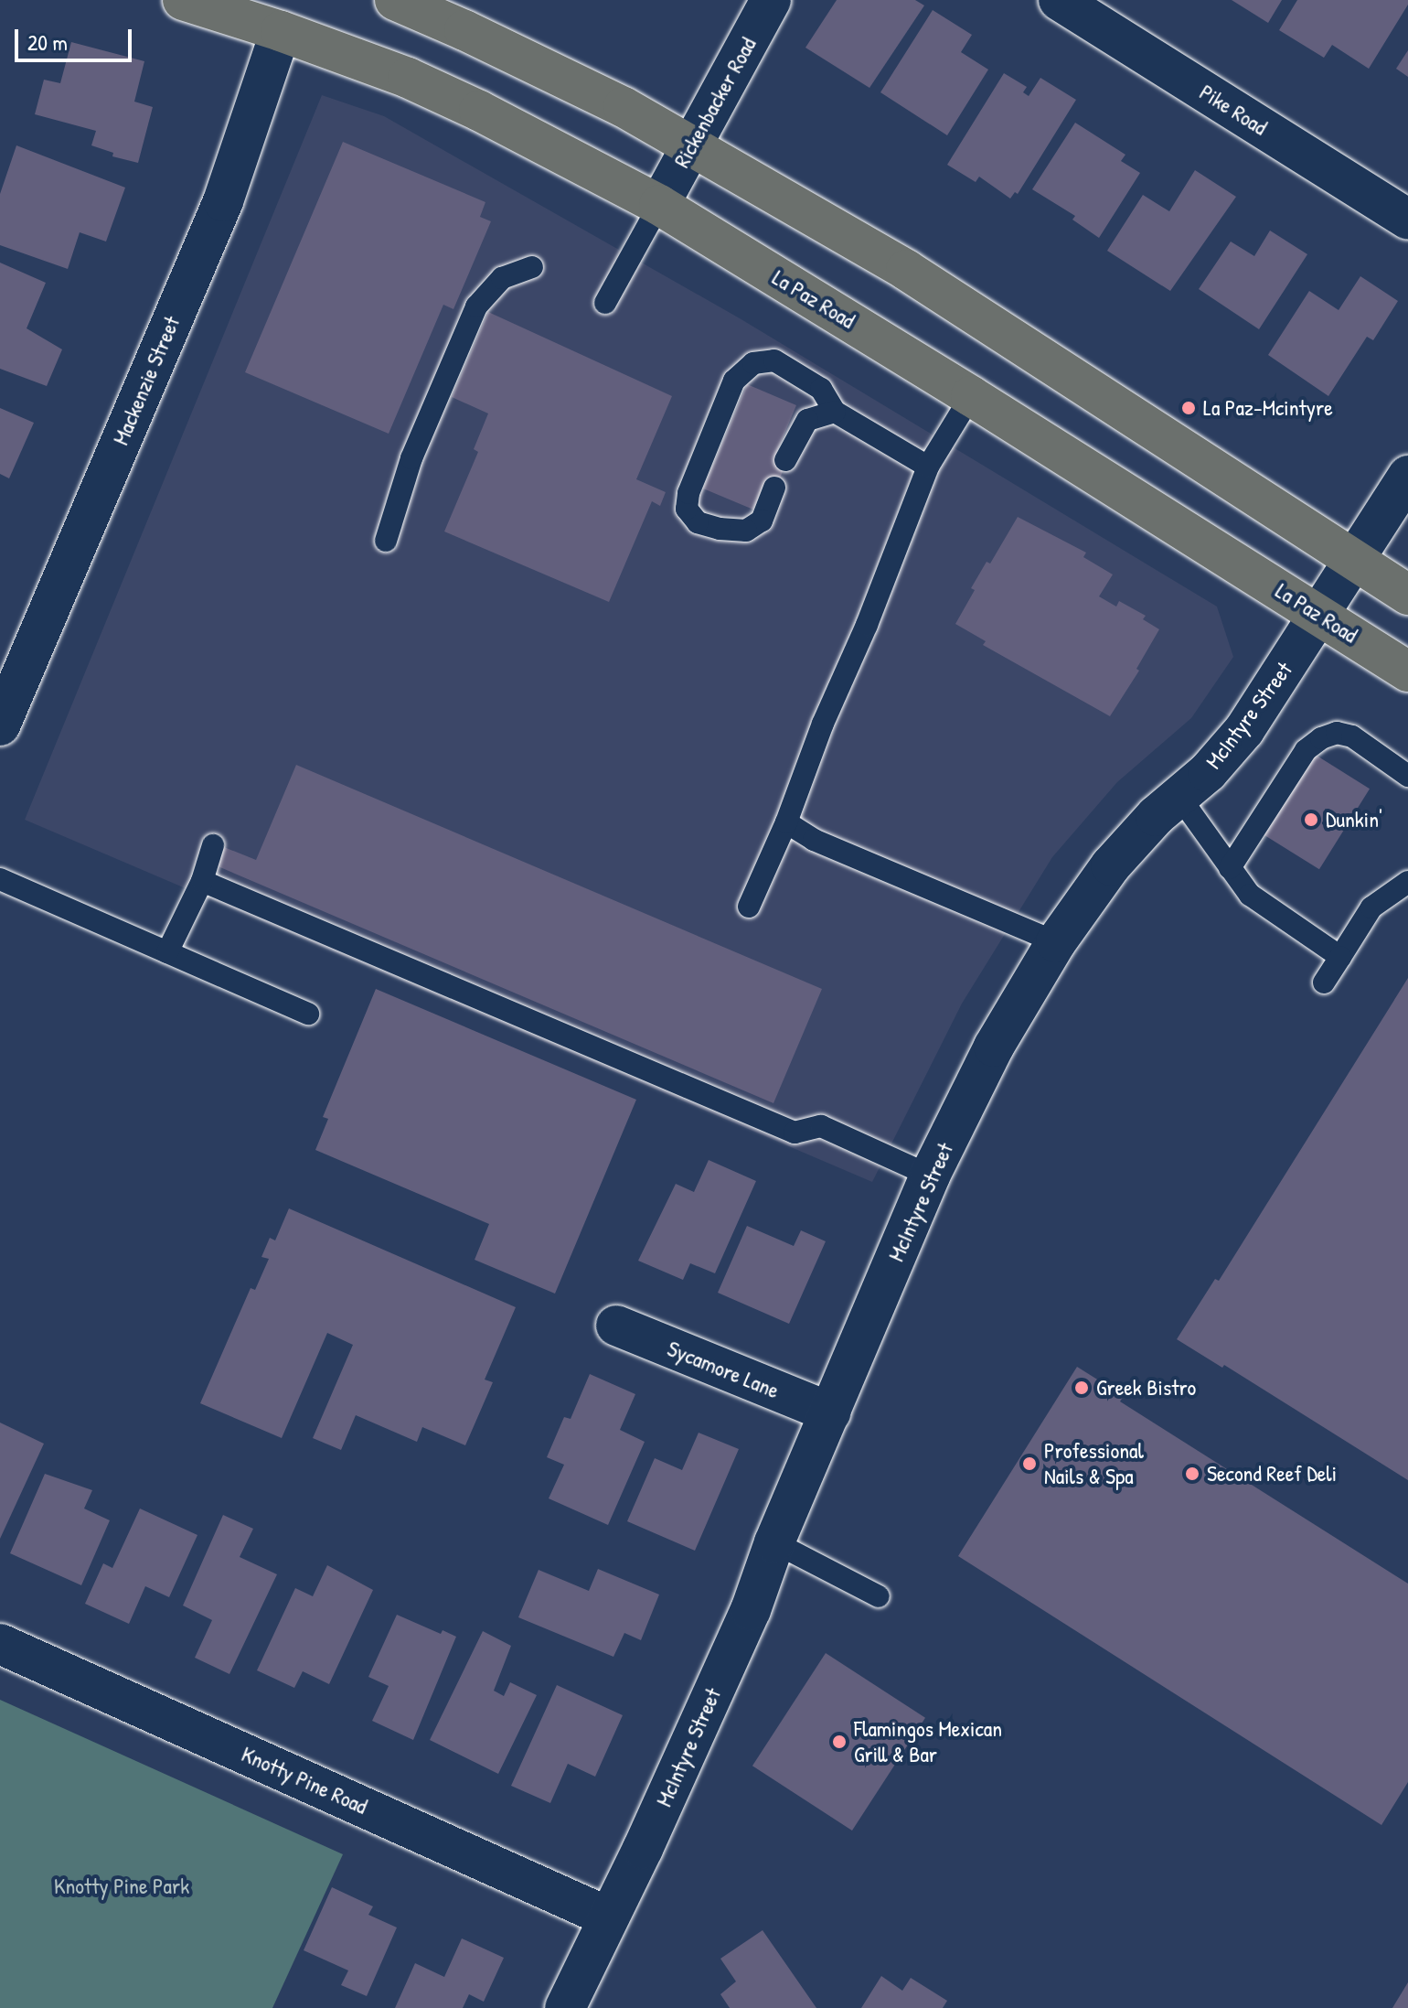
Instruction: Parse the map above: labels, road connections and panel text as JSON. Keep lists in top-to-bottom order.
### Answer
{
  "streets": {
    "main road": ["La Paz Road"],
    "street": [
      "Rickenbacker Road",
      "Pike Road",
      "Mackenzie Street",
      "McIntyre Street",
      "Sycamore Lane",
      "Knotty Pine Road"
    ]
  },
  "crossings": [
    ["Rickenbacker Road", "La Paz Road"],
    ["La Paz Road", "Mackenzie Street"],
    ["La Paz Road", "McIntyre Street"],
    ["McIntyre Street", "Sycamore Lane"],
    ["McIntyre Street", "Knotty Pine Road"]
  ],
  "parks": ["Knotty Pine Park"],
  "places": [
    "La Paz-Mcintyre",
    "Dunkin'",
    "Greek Bistro",
    "Professional Nails & Spa",
    "Second Reef Deli",
    "Flamingos Mexican Grill & Bar"
  ],
  "scale_bar": "20 m"
}
